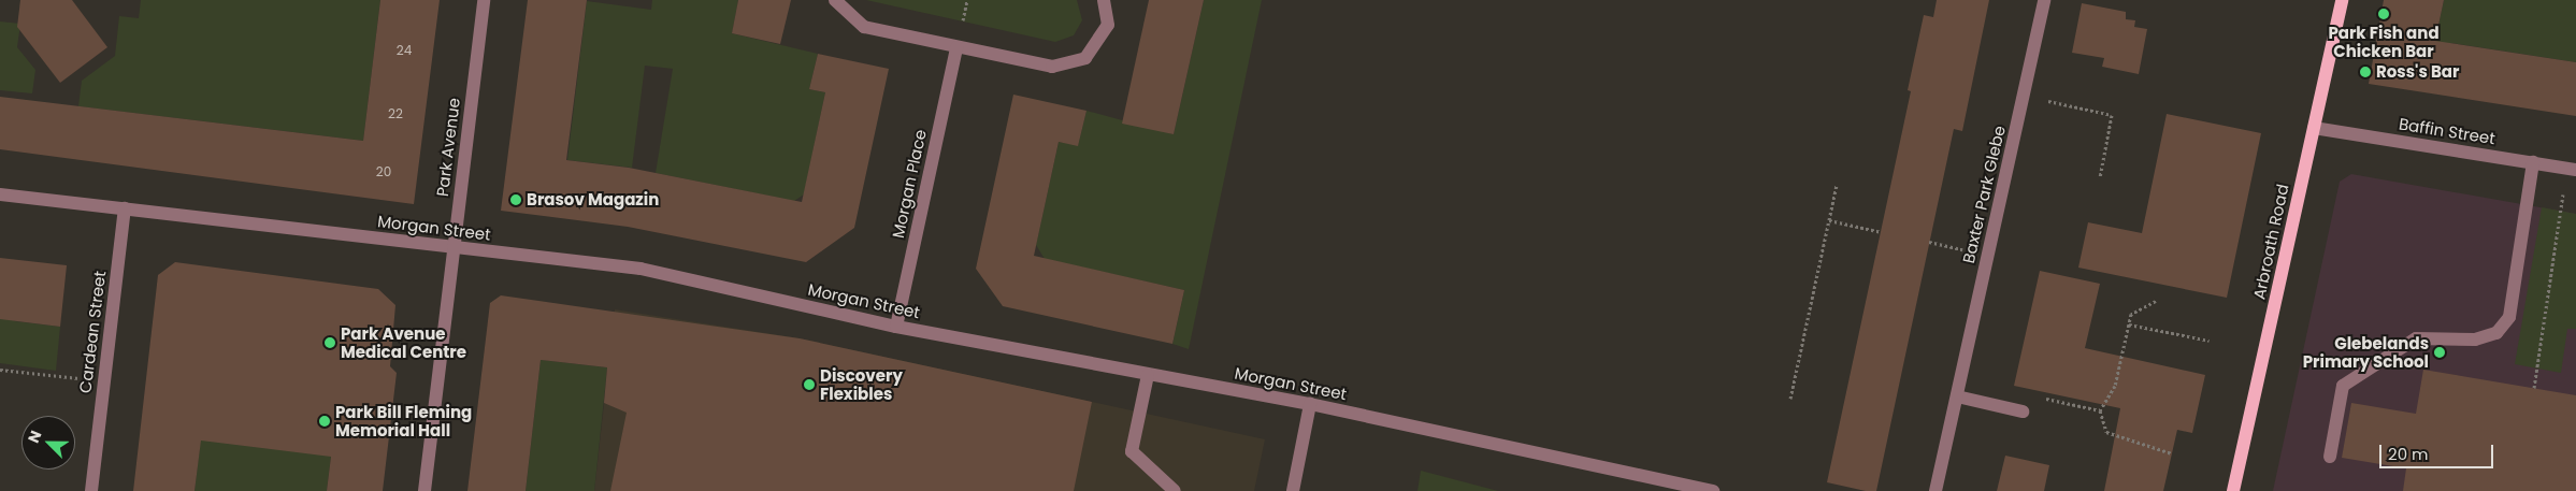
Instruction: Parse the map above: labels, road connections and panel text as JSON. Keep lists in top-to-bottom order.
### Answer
{
  "streets": {
    "main road": ["Arbroath Road"],
    "street": [
      "Baffin Street",
      "Park Avenue",
      "Morgan Place",
      "Baxter Park Glebe",
      "Morgan Street",
      "Cardean Street"
    ]
  },
  "crossings": [
    ["Baffin Street", "Arbroath Road"],
    ["Park Avenue", "Morgan Street"],
    ["Morgan Place", "Morgan Street"],
    ["Morgan Street", "Cardean Street"]
  ],
  "places": [
    "Park Fish and Chicken Bar",
    "Ross's Bar",
    "Brasov Magazin",
    "Park Avenue Medical Centre",
    "Glebelands Primary School",
    "Discovery Flexibles",
    "Park Bill Fleming Memorial Hall"
  ],
  "house_numbers": ["24", "22", "20"],
  "scale_bar": "20 m",
  "north": "top left"
}
